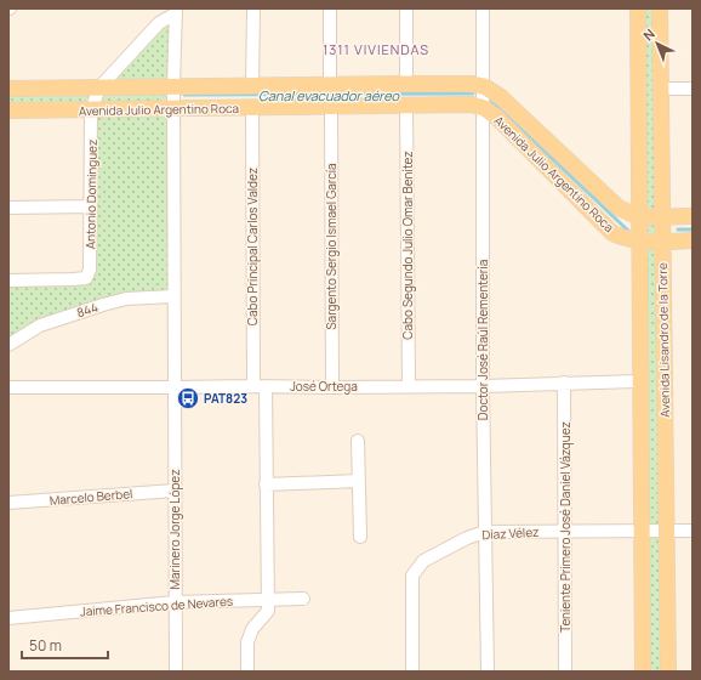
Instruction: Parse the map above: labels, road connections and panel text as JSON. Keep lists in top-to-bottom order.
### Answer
{
  "streets": {
    "main road": ["Avenida Julio Argentino Roca", "Avenida Lisandro de la Torre"],
    "street": [
      "Antonio Dominguez",
      "Cabo Segundo Julio Omar Benítez",
      "Cabo Principal Carlos Valdez",
      "Sargento Sergio Ismael García",
      "844",
      "Doctor José Raúl Rementería",
      "José Ortega",
      "Marcelo Berbel",
      "Teniente Primero José Daniel Vázquez",
      "Marinero Jorge López",
      "Díaz Vélez",
      "Jaime Francisco de Nevares"
    ]
  },
  "crossings": [
    ["Avenida Julio Argentino Roca", "Antonio Dominguez"],
    ["Avenida Julio Argentino Roca", "Cabo Segundo Julio Omar Benítez"],
    ["Avenida Julio Argentino Roca", "Cabo Principal Carlos Valdez"],
    ["Avenida Julio Argentino Roca", "Sargento Sergio Ismael García"],
    ["Avenida Julio Argentino Roca", "Doctor José Raúl Rementería"],
    ["Avenida Julio Argentino Roca", "Avenida Lisandro de la Torre"],
    ["Avenida Julio Argentino Roca", "Marinero Jorge López"],
    ["Cabo Segundo Julio Omar Benítez", "José Ortega"],
    ["Cabo Principal Carlos Valdez", "José Ortega"],
    ["Cabo Principal Carlos Valdez", "Jaime Francisco de Nevares"],
    ["Sargento Sergio Ismael García", "José Ortega"],
    ["844", "Marinero Jorge López"],
    ["Doctor José Raúl Rementería", "José Ortega"],
    ["Doctor José Raúl Rementería", "Díaz Vélez"],
    ["Avenida Lisandro de la Torre", "José Ortega"],
    ["Avenida Lisandro de la Torre", "Díaz Vélez"],
    ["José Ortega", "Teniente Primero José Daniel Vázquez"],
    ["José Ortega", "Marinero Jorge López"],
    ["Marcelo Berbel", "Marinero Jorge López"],
    ["Teniente Primero José Daniel Vázquez", "Díaz Vélez"],
    ["Marinero Jorge López", "Jaime Francisco de Nevares"]
  ],
  "districts": ["1311 VIVIENDAS"],
  "water": ["Canal evacuador aéreo"],
  "places": {
    "bus stop": ["PAT823"]
  },
  "scale_bar": "50 m",
  "north": "top left"
}
